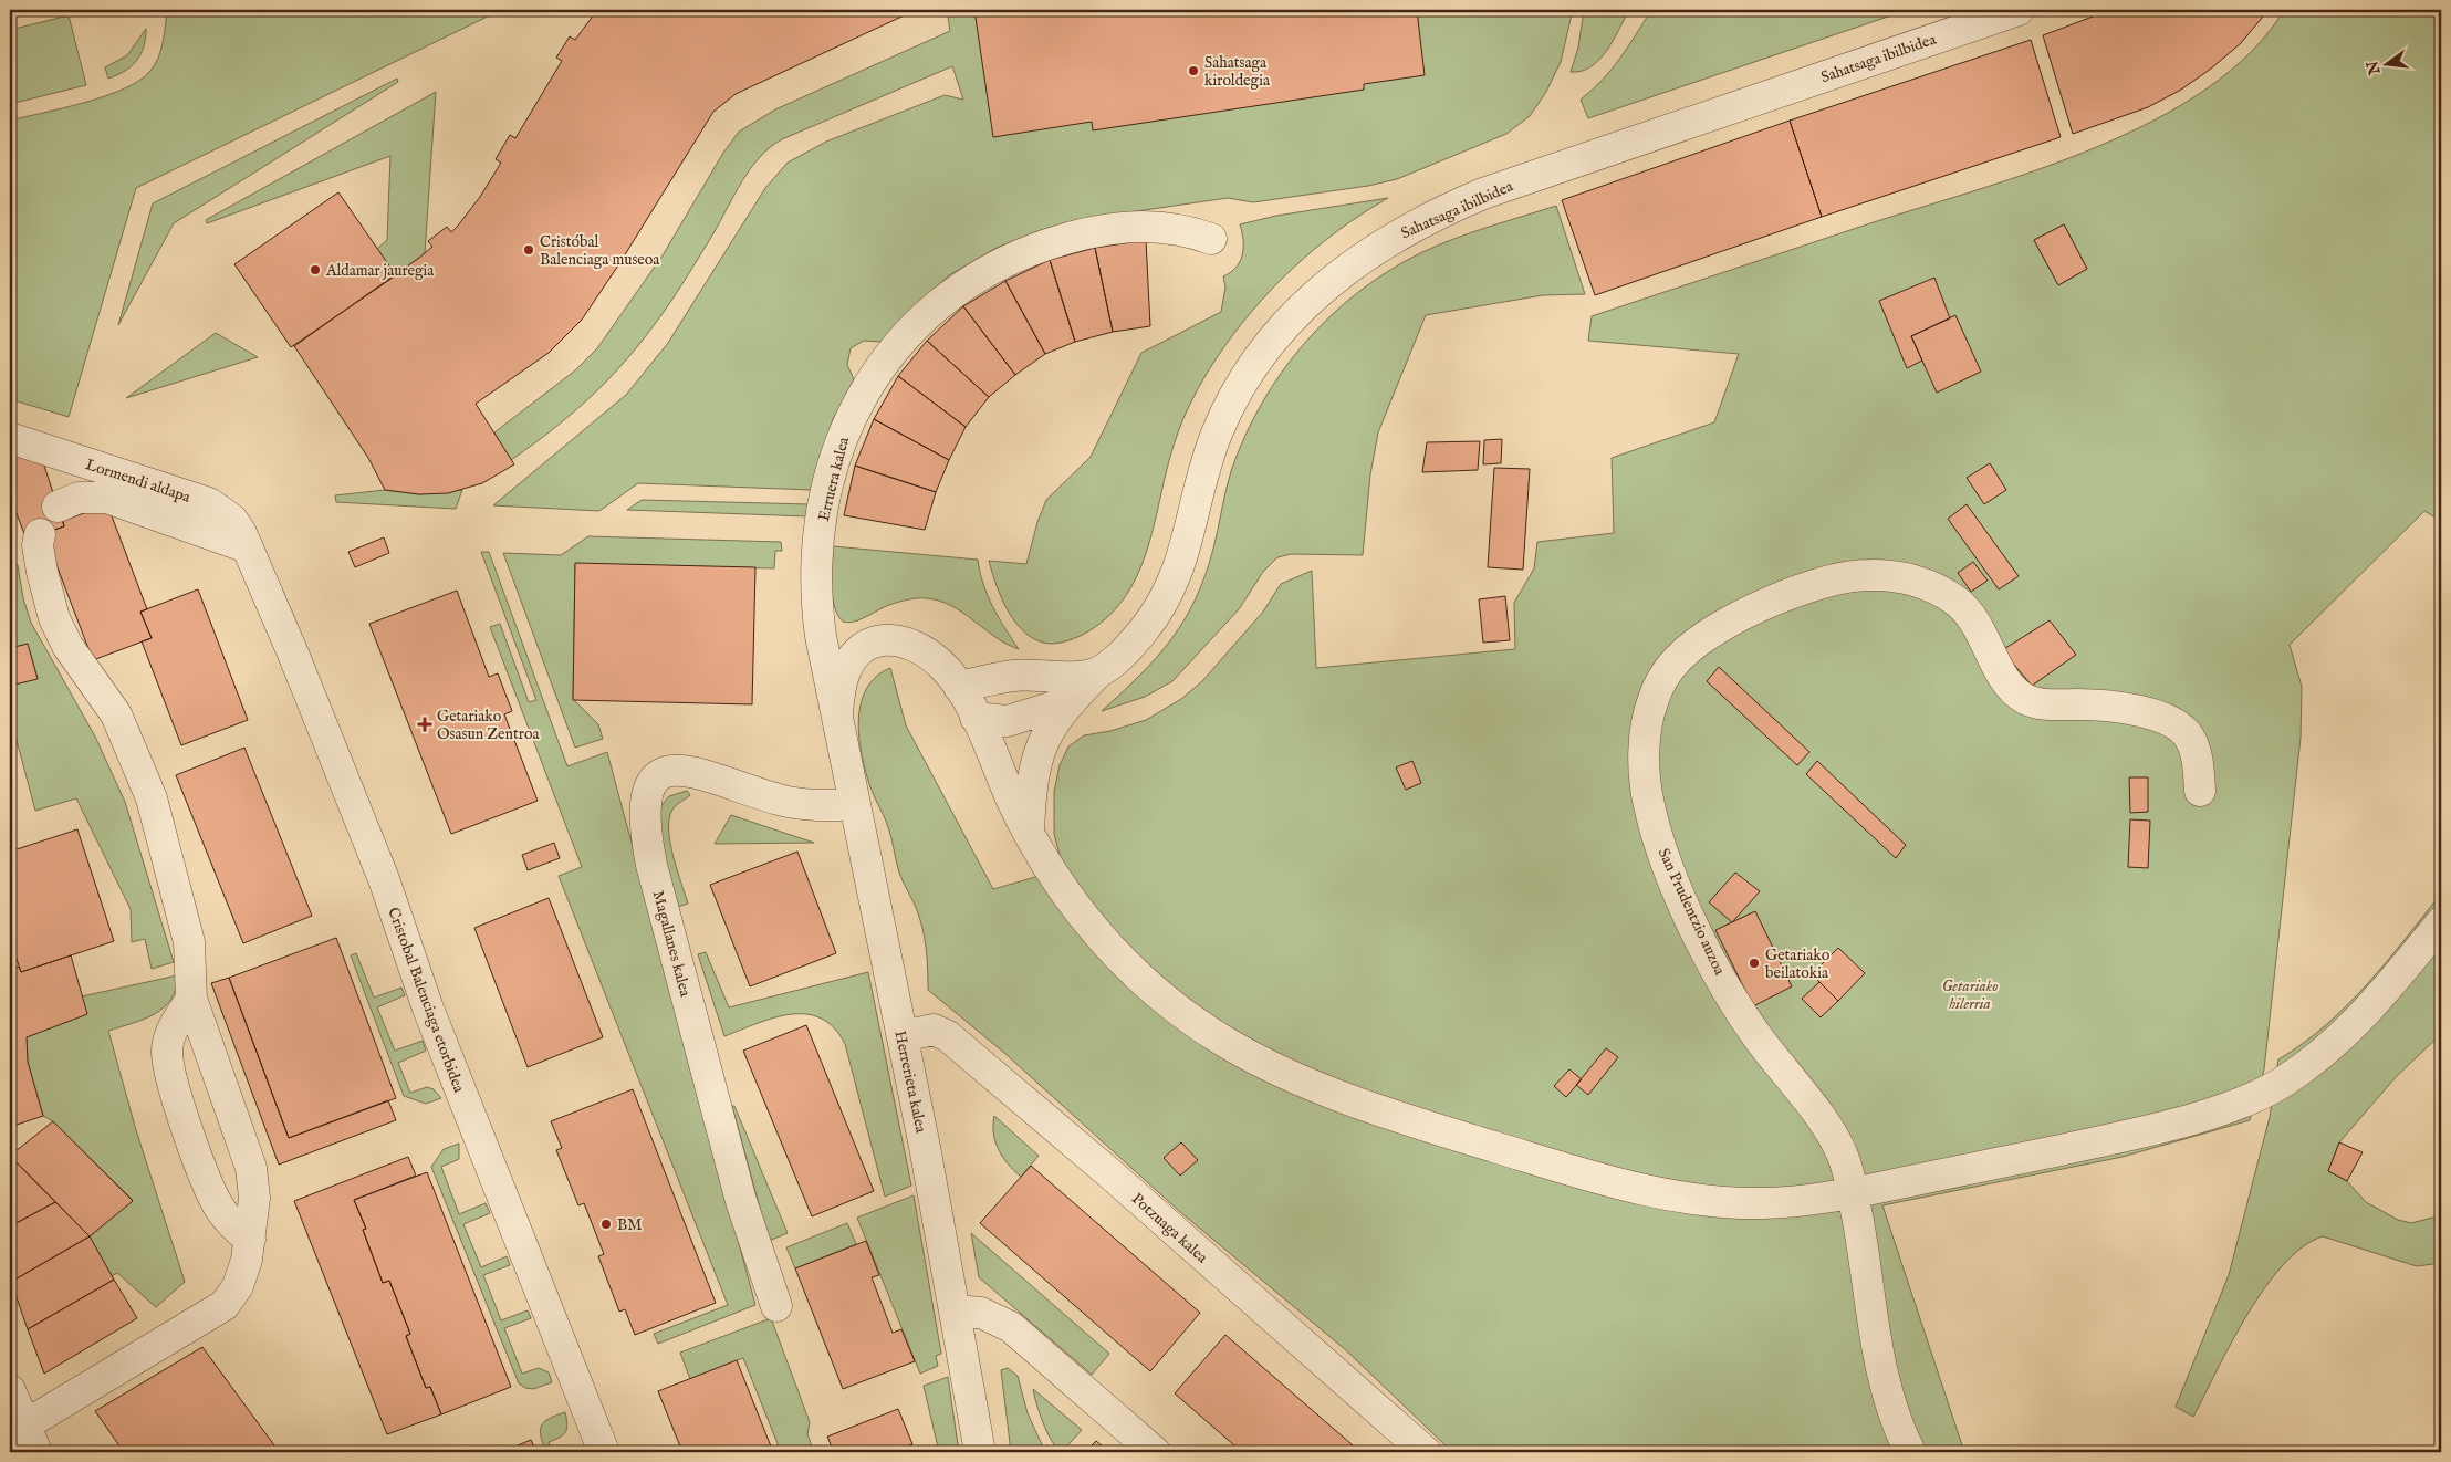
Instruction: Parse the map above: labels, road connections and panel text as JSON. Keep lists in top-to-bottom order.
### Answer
{
  "streets": {
    "street": [
      "Sahatsaga ibilbidea",
      "Erruera kalea",
      "Lormendi aldapa",
      "San Prudentzio auzoa",
      "Magallanes kalea",
      "Cristobal Balenciaga etorbidea",
      "Herrerieta kalea",
      "Potzuaga kalea"
    ]
  },
  "crossings": [
    ["Erruera kalea", "Herrerieta kalea"],
    ["Lormendi aldapa", "Cristobal Balenciaga etorbidea"],
    ["Magallanes kalea", "Herrerieta kalea"],
    ["Herrerieta kalea", "Potzuaga kalea"]
  ],
  "parks": ["Getariako hilerria"],
  "places": {
    "other": [
      "Sahatsaga kiroldegia",
      "Cristóbal Balenciaga museoa",
      "Aldamar jauregia",
      "Getariako beilatokia",
      "BM"
    ],
    "health": ["Getariako Osasun Zentroa"]
  },
  "north": "left"
}
